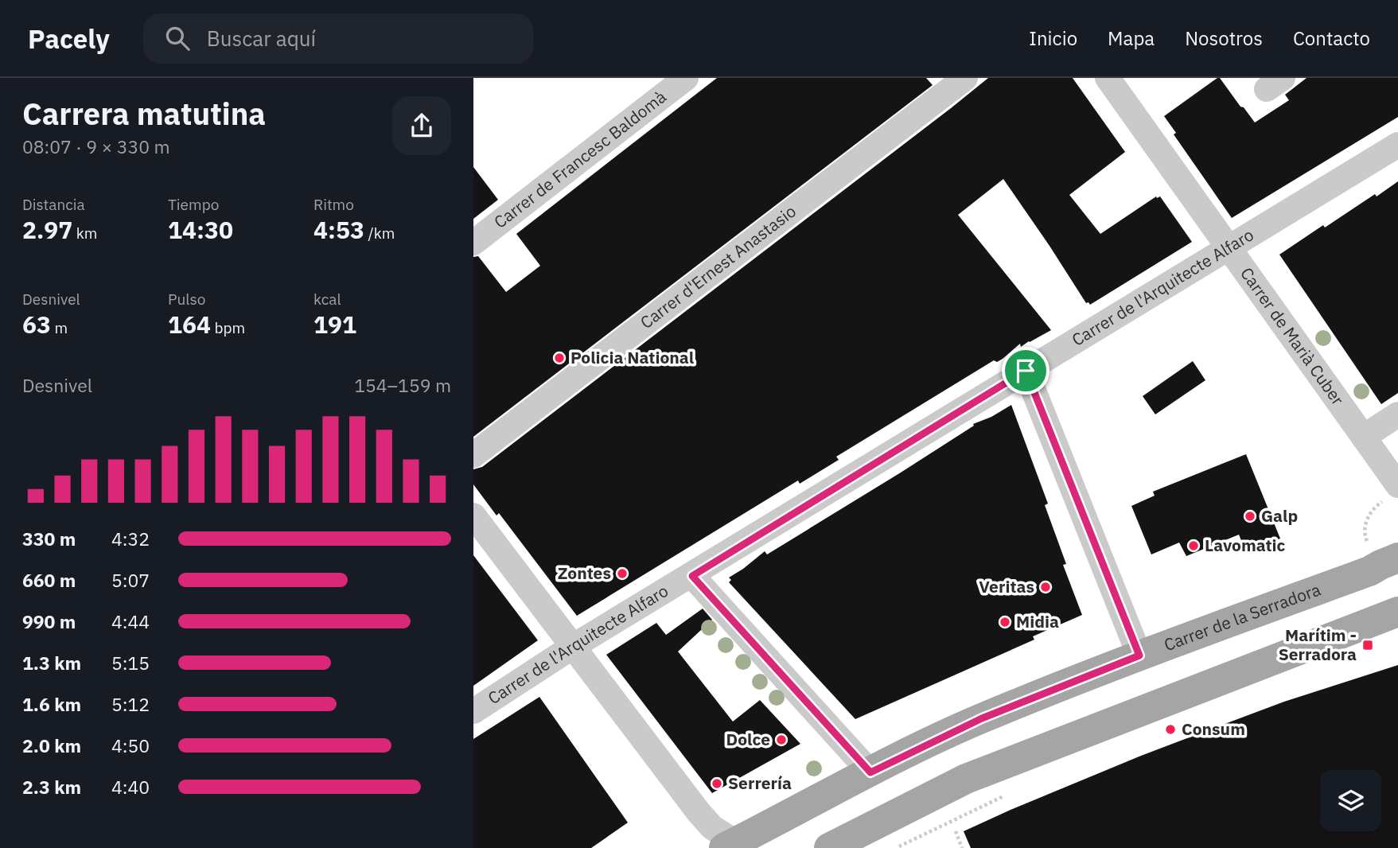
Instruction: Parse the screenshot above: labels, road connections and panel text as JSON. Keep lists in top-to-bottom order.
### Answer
{
  "streets": {
    "main road": ["Carrer de la Serradora"],
    "street": [
      "Carrer de Francesc Baldomà",
      "Carrer d'Ernest Anastasio",
      "Carrer de l'Arquitecte Alfaro",
      "Carrer de Marià Cuber"
    ]
  },
  "crossings": [
    ["Carrer de l'Arquitecte Alfaro", "Carrer de Marià Cuber"]
  ],
  "places": {
    "other": [
      "Policia National",
      "Galp",
      "Lavomatic",
      "Zontes",
      "Veritas",
      "Midia",
      "Consum",
      "Dolce",
      "Serrería"
    ],
    "transit": ["Marítim - Serradora"]
  },
  "page": {
    "header": "Pacely",
    "search": "Buscar aquí",
    "nav": [
      "Inicio",
      "Mapa",
      "Nosotros",
      "Contacto"
    ],
    "heading": ["Carrera matutina", "08:07 · 9 × 330 m"],
    "stats": [
      ["Distancia", "2.97 km"],
      ["Tiempo", "14:30"],
      ["Ritmo", "4:53 /km"],
      ["Desnivel", "63 m"],
      ["Pulso", "164 bpm"],
      ["kcal", "191"]
    ],
    "chart": ["Desnivel", "154–159 m"],
    "list": [
      {
        "name": "330 m",
        "note": "4:32"
      },
      {
        "name": "660 m",
        "note": "5:07"
      },
      {
        "name": "990 m",
        "note": "4:44"
      },
      {
        "name": "1.3 km",
        "note": "5:15"
      },
      {
        "name": "1.6 km",
        "note": "5:12"
      },
      {
        "name": "2.0 km",
        "note": "4:50"
      },
      {
        "name": "2.3 km",
        "note": "4:40"
      }
    ]
  }
}
